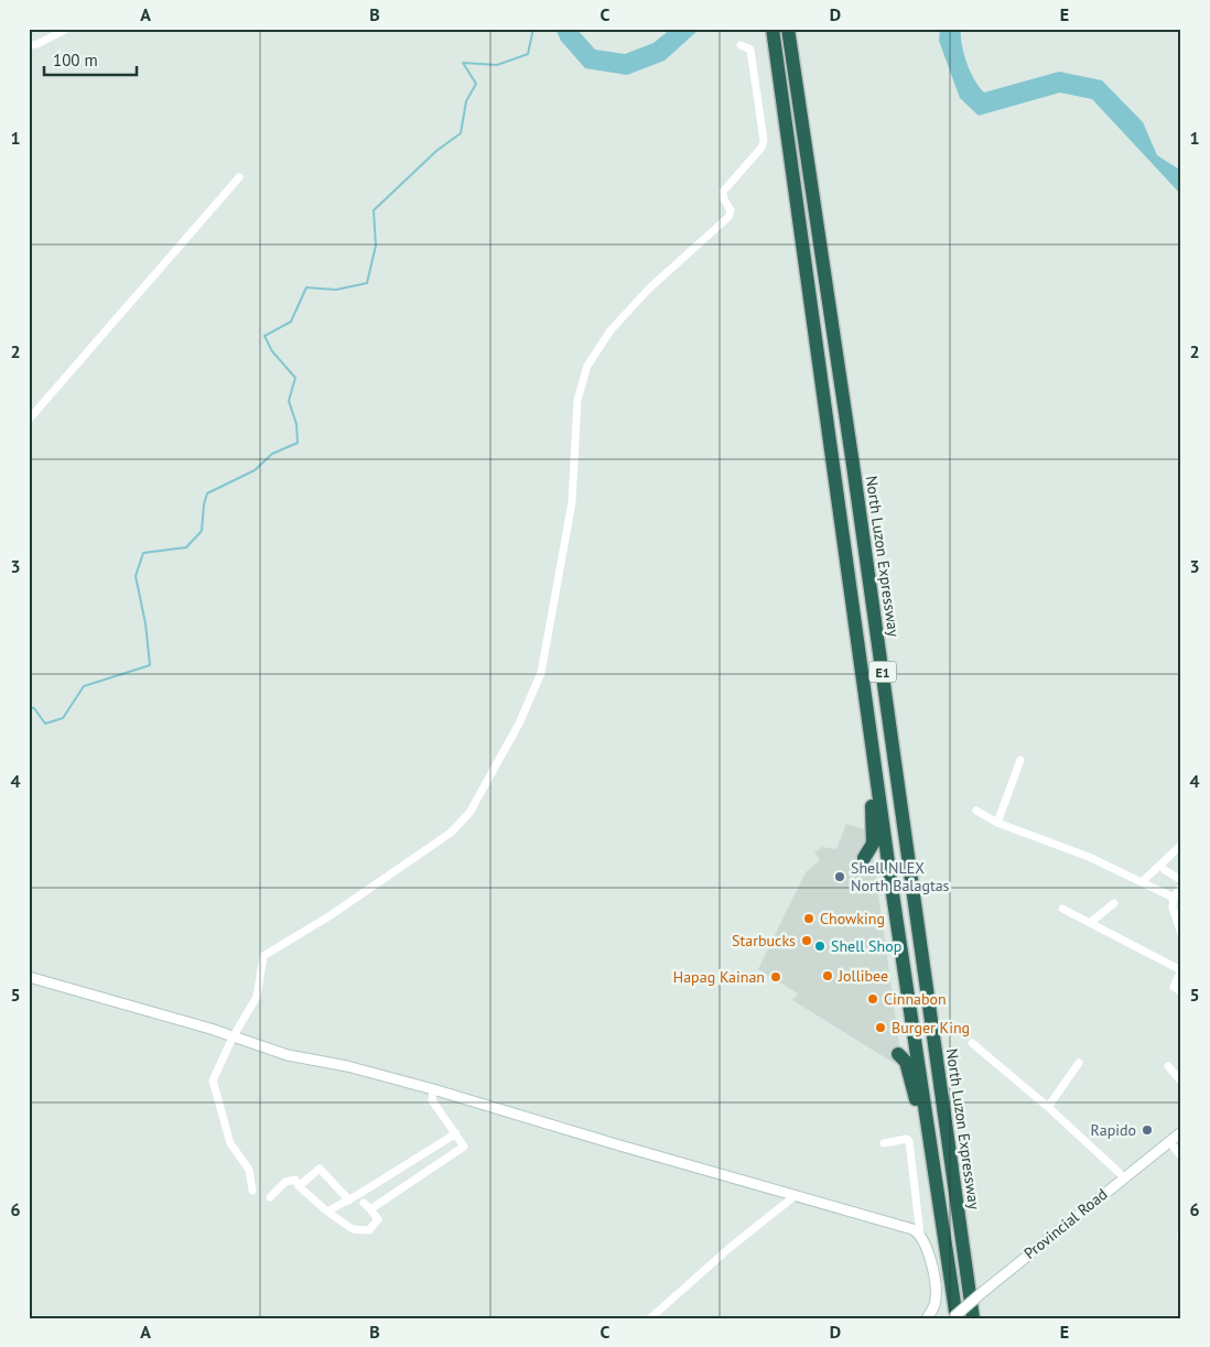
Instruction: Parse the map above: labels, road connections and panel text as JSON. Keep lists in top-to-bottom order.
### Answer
{
  "streets": {
    "highway": ["North Luzon Expressway", "E1"],
    "street": ["Provincial Road"]
  },
  "crossings": [
    ["E1", "Provincial Road"]
  ],
  "places": [
    "Shell NLEX North Balagtas",
    "Chowking",
    "Starbucks",
    "Shell Shop",
    "Jollibee",
    "Hapag Kainan",
    "Cinnabon",
    "Burger King",
    "Rapido"
  ],
  "scale_bar": "100 m",
  "grid": {
    "columns": [
      "A",
      "B",
      "C",
      "D",
      "E"
    ],
    "rows": [
      "1",
      "2",
      "3",
      "4",
      "5",
      "6"
    ]
  }
}
